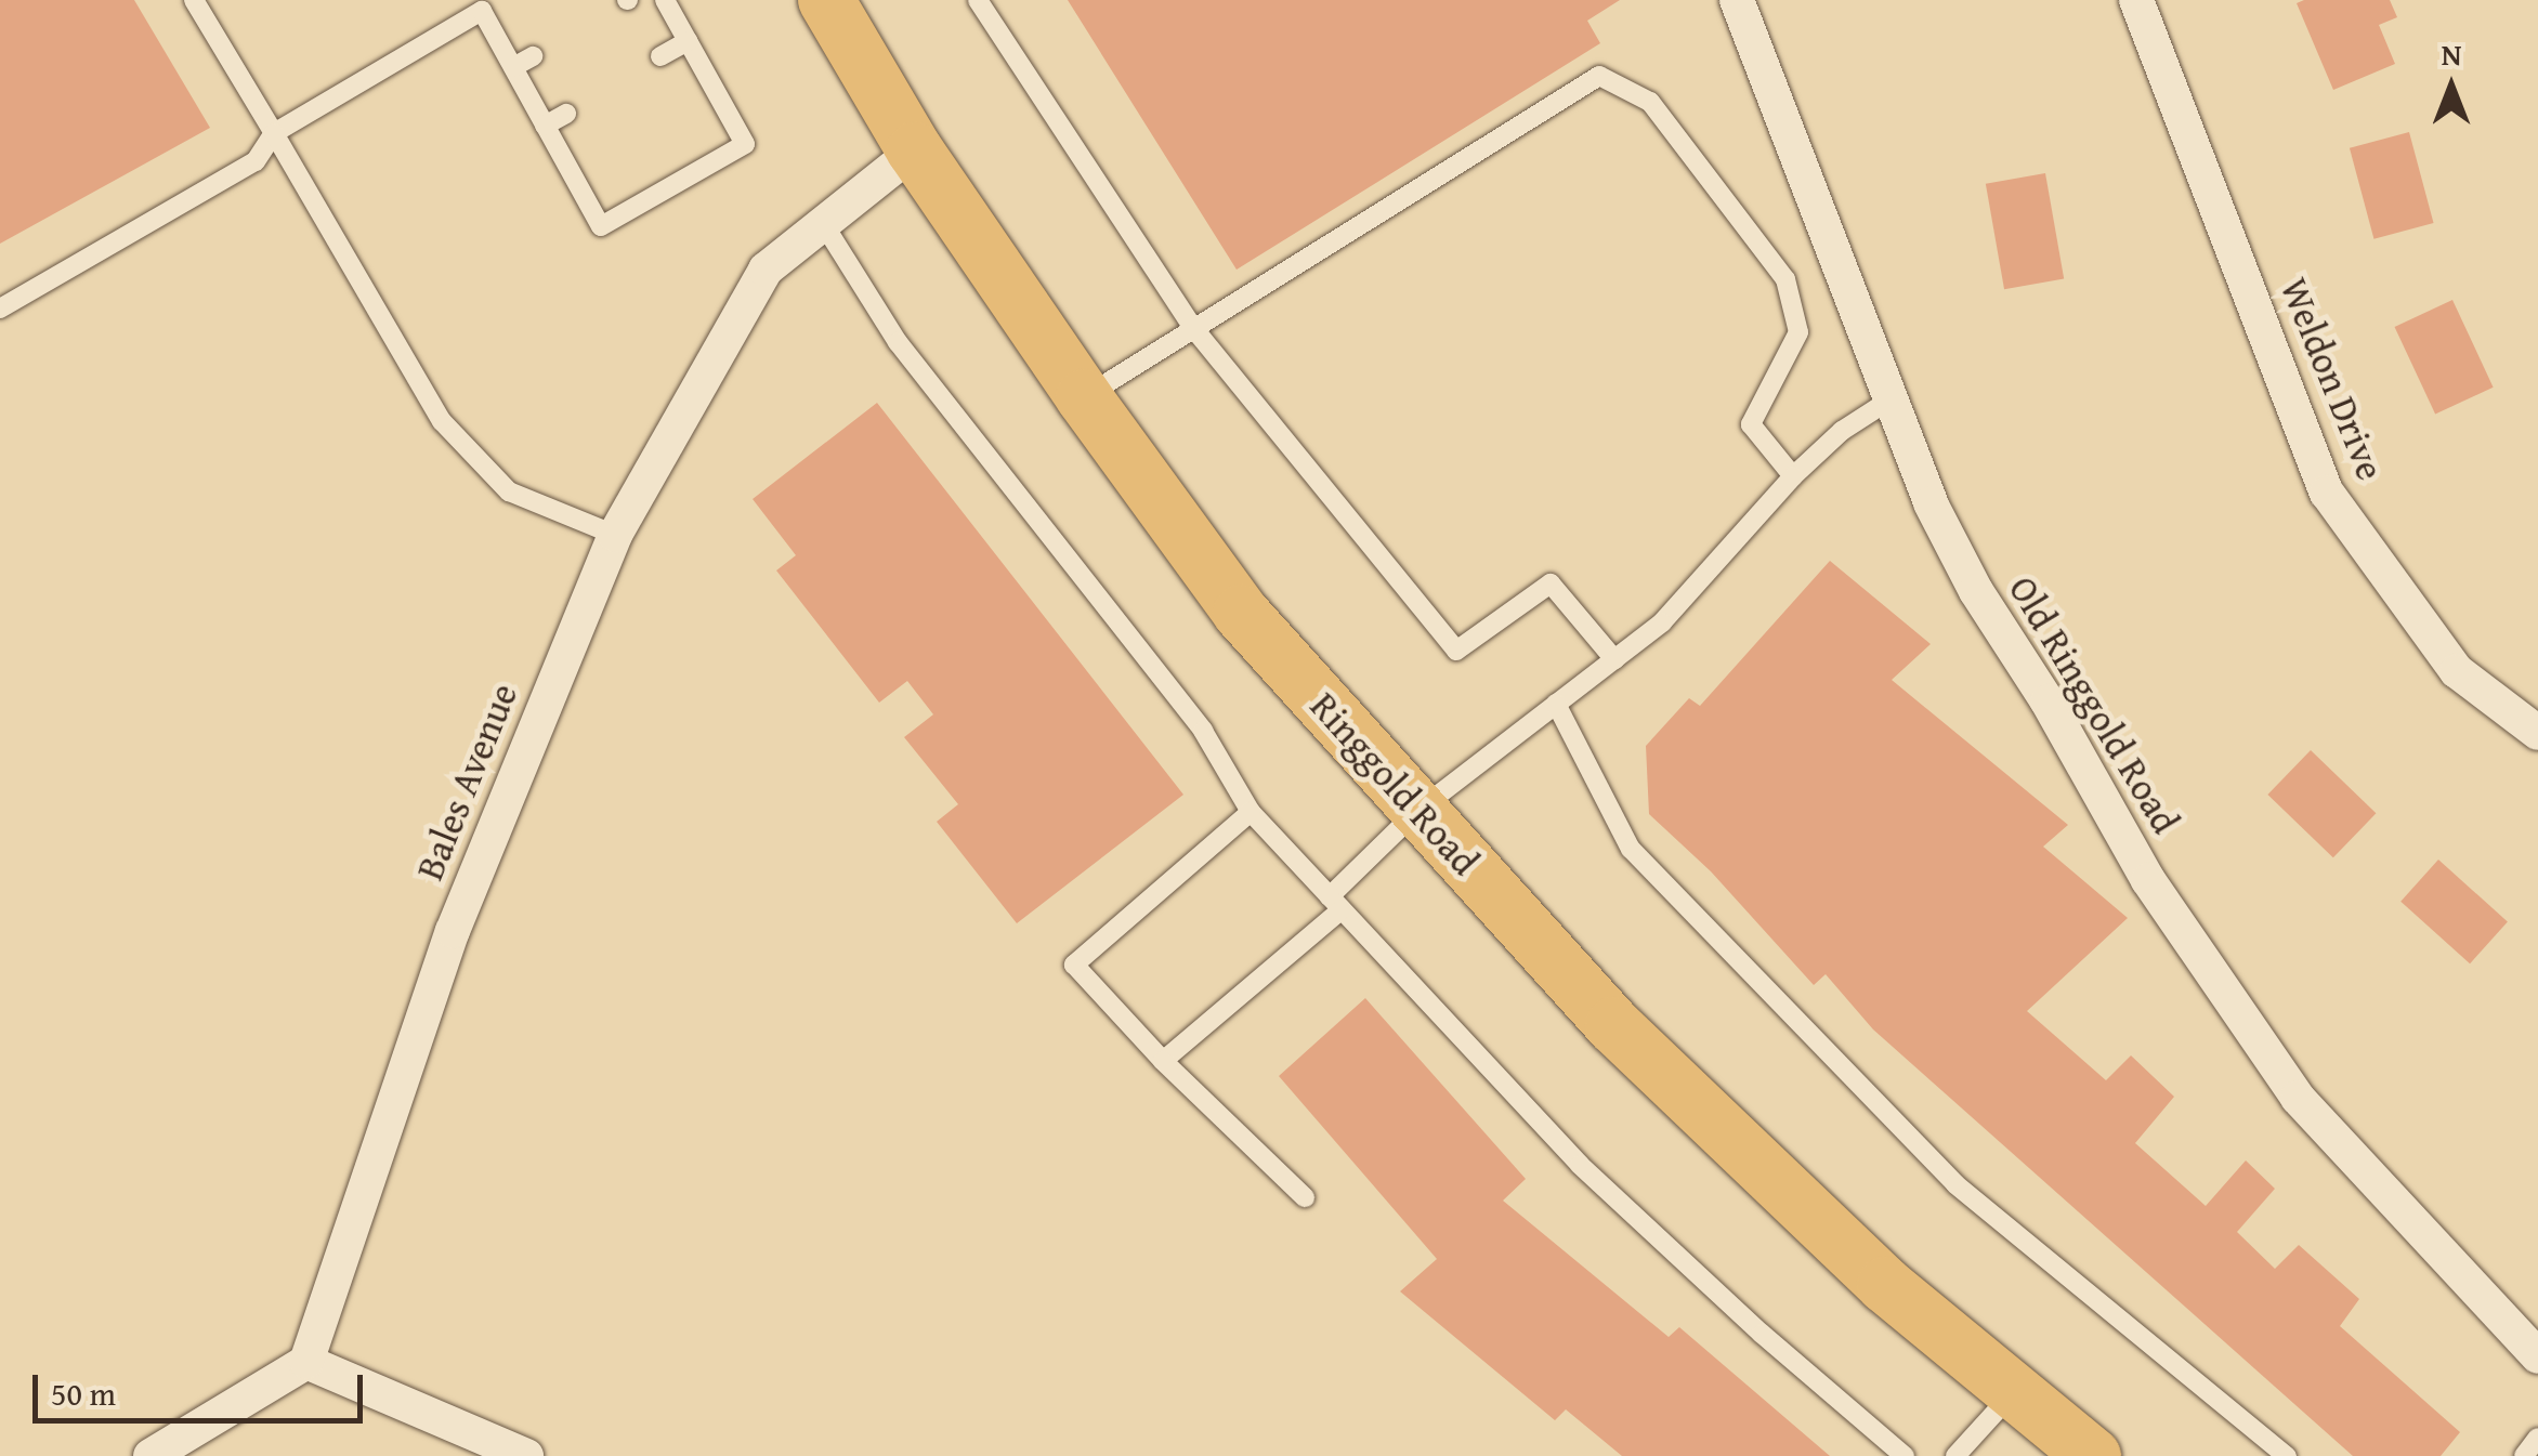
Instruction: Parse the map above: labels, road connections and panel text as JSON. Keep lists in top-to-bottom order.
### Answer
{
  "streets": {
    "main road": ["Ringgold Road"],
    "street": ["Weldon Drive", "Old Ringgold Road", "Bales Avenue"]
  },
  "crossings": [
    ["Bales Avenue", "Ringgold Road"]
  ],
  "scale_bar": "50 m",
  "north": "top"
}
